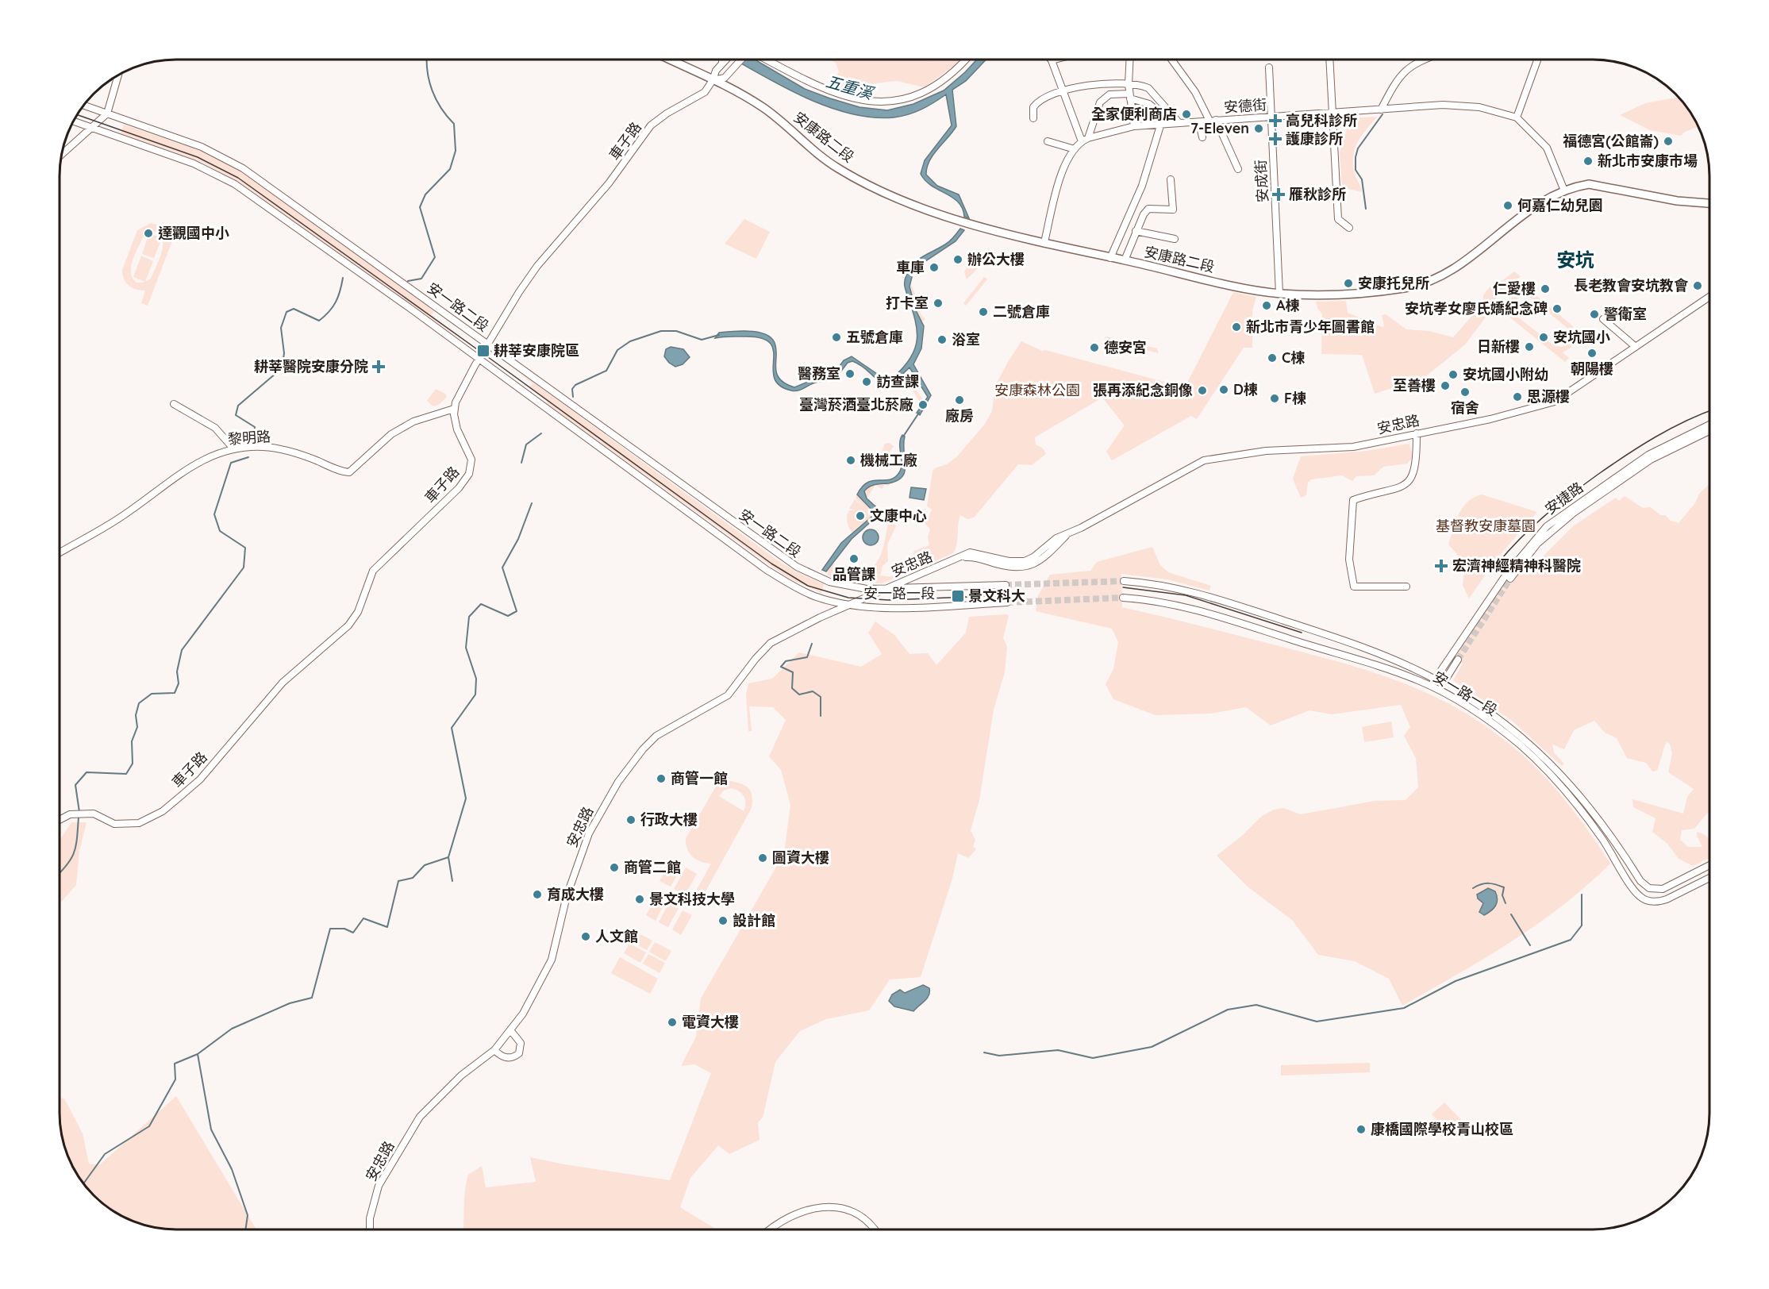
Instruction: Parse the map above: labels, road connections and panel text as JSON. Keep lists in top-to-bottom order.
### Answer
{
  "streets": {
    "main road": ["安康路二段"],
    "street": [
      "安德街",
      "車子路",
      "安成街",
      "安一路二段",
      "安忠路",
      "黎明路",
      "安捷路",
      "安一路一段"
    ]
  },
  "crossings": [
    ["安德街", "安康路二段"],
    ["安德街", "安成街"],
    ["安康路二段", "車子路"],
    ["安康路二段", "安成街"],
    ["車子路", "安一路二段"],
    ["車子路", "黎明路"],
    ["安一路二段", "安忠路"],
    ["安一路二段", "安一路一段"],
    ["安忠路", "安一路一段"],
    ["安捷路", "安一路一段"]
  ],
  "districts": ["安坑"],
  "water": ["五重溪"],
  "parks": ["安康森林公園", "基督教安康墓園"],
  "places": {
    "other": [
      "全家便利商店",
      "7-Eleven",
      "福德宮(公館崙)",
      "新北市安康市場",
      "何嘉仁幼兒園",
      "達觀國中小",
      "辦公大樓",
      "車庫",
      "安康托兒所",
      "長老教會安坑教會",
      "仁愛樓",
      "打卡室",
      "A棟",
      "安坑孝女廖氏嬌紀念碑",
      "二號倉庫",
      "警衛室",
      "新北市青少年圖書館",
      "五號倉庫",
      "安坑國小",
      "浴室",
      "日新樓",
      "德安宮",
      "朝陽樓",
      "C棟",
      "醫務室",
      "安坑國小附幼",
      "訪查課",
      "至善樓",
      "D棟",
      "張再添紀念銅像",
      "宿舍",
      "思源樓",
      "F棟",
      "廠房",
      "臺灣菸酒臺北菸廠",
      "機械工廠",
      "文康中心",
      "品管課",
      "商管一館",
      "行政大樓",
      "圖資大樓",
      "商管二館",
      "育成大樓",
      "景文科技大學",
      "設計館",
      "人文館",
      "電資大樓",
      "康橋國際學校青山校區"
    ],
    "health": [
      "高兒科診所",
      "護康診所",
      "雁秋診所",
      "耕莘醫院安康分院",
      "宏濟神經精神科醫院"
    ],
    "transit": ["耕莘安康院區", "景文科大"]
  }
}
